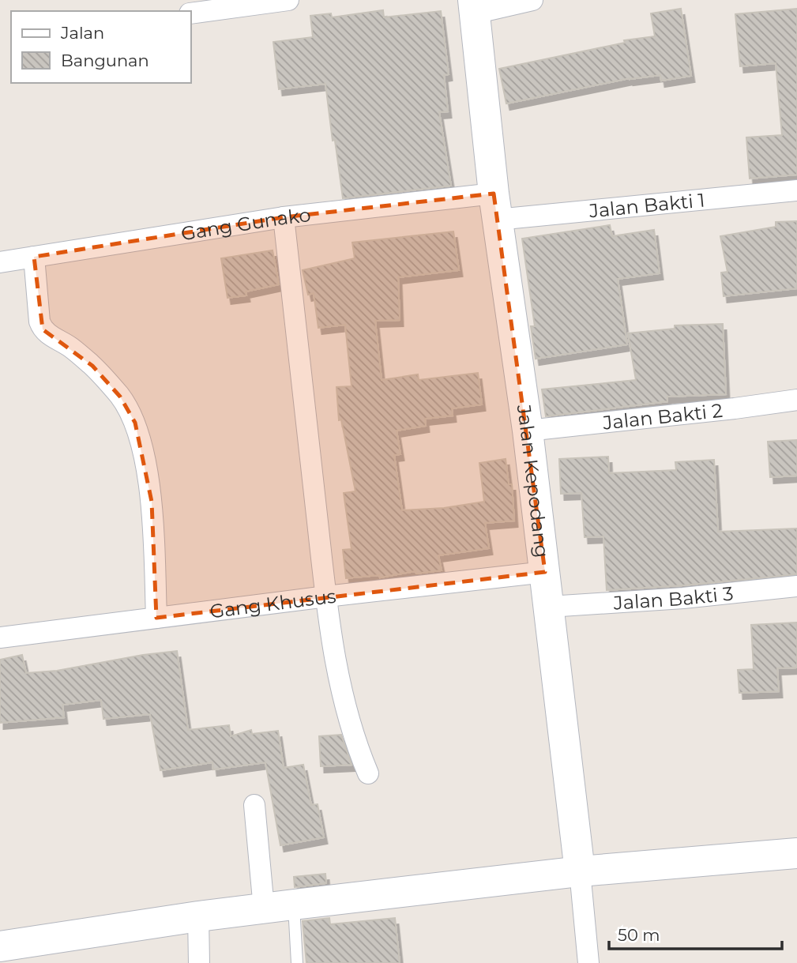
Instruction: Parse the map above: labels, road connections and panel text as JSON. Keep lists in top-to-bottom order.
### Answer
{
  "streets": {
    "street": [
      "Jalan Bakti 1",
      "Gang Gunako",
      "Jalan Bakti 2",
      "Jalan Kepodang",
      "Jalan Bakti 3",
      "Gang Khusus"
    ]
  },
  "crossings": [
    ["Jalan Bakti 1", "Gang Gunako"],
    ["Jalan Bakti 1", "Jalan Kepodang"],
    ["Gang Gunako", "Jalan Kepodang"],
    ["Jalan Bakti 2", "Jalan Kepodang"],
    ["Jalan Kepodang", "Jalan Bakti 3"],
    ["Jalan Kepodang", "Gang Khusus"]
  ],
  "legend": ["Jalan", "Bangunan"],
  "scale_bar": "50 m"
}
